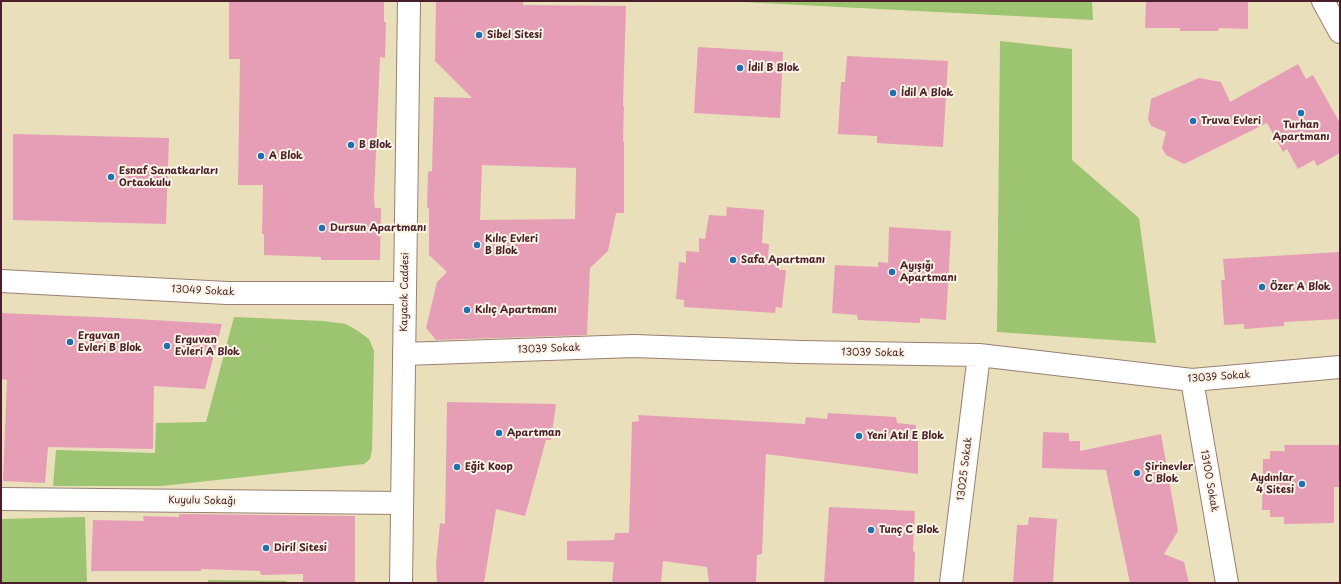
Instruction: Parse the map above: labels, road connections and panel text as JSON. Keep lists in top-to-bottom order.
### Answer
{
  "streets": {
    "street": [
      "13049 Sokak",
      "Kayacık Caddesi",
      "13039 Sokak",
      "13025 Sokak",
      "13100 Sokak",
      "Kuyulu Sokağı"
    ]
  },
  "crossings": [
    ["13049 Sokak", "Kayacık Caddesi"],
    ["Kayacık Caddesi", "13039 Sokak"],
    ["Kayacık Caddesi", "Kuyulu Sokağı"],
    ["13039 Sokak", "13025 Sokak"],
    ["13039 Sokak", "13100 Sokak"]
  ],
  "places": [
    "Sibel Sitesi",
    "İdil B Blok",
    "İdil A Blok",
    "Turhan Apartmanı",
    "Truva Evleri",
    "B Blok",
    "A Blok",
    "Esnaf Sanatkarları Ortaokulu",
    "Dursun Apartmanı",
    "Kılıç Evleri B Blok",
    "Safa Apartmanı",
    "Ayışığı Apartmanı",
    "Özer A Blok",
    "Kılıç Apartmanı",
    "Erguvan Evleri B Blok",
    "Erguvan Evleri A Blok",
    "Apartman",
    "Yeni Atıl E Blok",
    "Eğit Koop",
    "Şirinevler C Blok",
    "Aydınlar 4 Sitesi",
    "Tunç C Blok",
    "Diril Sitesi"
  ]
}
